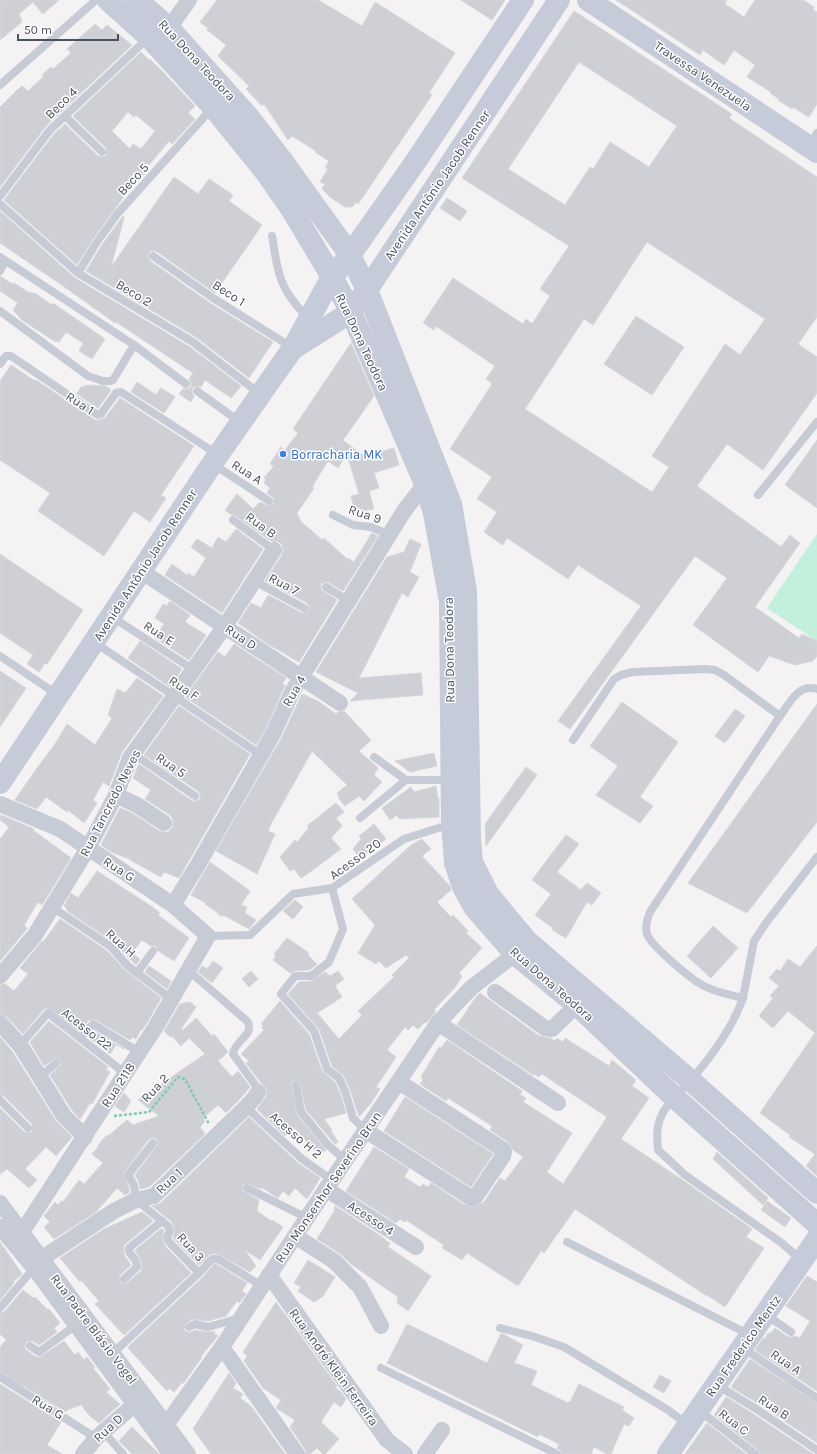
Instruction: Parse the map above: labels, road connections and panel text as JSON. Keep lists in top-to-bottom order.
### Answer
{
  "streets": {
    "main road": [
      "Rua Dona Teodora",
      "Travessa Venezuela",
      "Avenida Antônio Jacob Renner",
      "Rua Frederico Mentz"
    ],
    "street": [
      "Rua 1",
      "Rua D",
      "Rua 4",
      "Rua Tancredo Neves",
      "Rua G",
      "Rua 2118",
      "Rua Monsenhor Severino Brun",
      "Acesso 4",
      "Rua Padre Blásio Vogel",
      "Rua André Klein Ferreira"
    ],
    "lane": [
      "Beco 4",
      "Beco 5",
      "Beco 2",
      "Beco 1",
      "Rua A",
      "Rua 9",
      "Rua B",
      "Rua 7",
      "Rua E",
      "Rua F",
      "Rua 5",
      "Acesso 20",
      "Rua H",
      "Acesso 22",
      "Acesso H 2",
      "Rua 3",
      "Rua C"
    ],
    "path": ["Rua 2"]
  },
  "crossings": [
    ["Rua Dona Teodora", "Beco 4"],
    ["Rua Dona Teodora", "Beco 5"],
    ["Rua Dona Teodora", "Avenida Antônio Jacob Renner"],
    ["Rua Dona Teodora", "Rua 4"],
    ["Rua Dona Teodora", "Acesso 20"],
    ["Rua Dona Teodora", "Rua Monsenhor Severino Brun"],
    ["Beco 5", "Beco 2"],
    ["Avenida Antônio Jacob Renner", "Beco 2"],
    ["Avenida Antônio Jacob Renner", "Beco 1"],
    ["Avenida Antônio Jacob Renner", "Rua 1"],
    ["Avenida Antônio Jacob Renner", "Rua A"],
    ["Avenida Antônio Jacob Renner", "Rua E"],
    ["Avenida Antônio Jacob Renner", "Rua D"],
    ["Avenida Antônio Jacob Renner", "Rua F"],
    ["Rua 1", "Rua A"],
    ["Rua 1", "Rua 2"],
    ["Rua 1", "Acesso H 2"],
    ["Rua 1", "Rua Padre Blásio Vogel"],
    ["Rua A", "Rua Frederico Mentz"],
    ["Rua 9", "Rua 4"],
    ["Rua B", "Rua Tancredo Neves"],
    ["Rua B", "Rua Frederico Mentz"],
    ["Rua 7", "Rua Tancredo Neves"],
    ["Rua E", "Rua Tancredo Neves"],
    ["Rua D", "Rua 4"],
    ["Rua D", "Rua Tancredo Neves"],
    ["Rua D", "Rua G"],
    ["Rua D", "Rua Padre Blásio Vogel"],
    ["Rua F", "Rua 4"],
    ["Rua F", "Rua Tancredo Neves"],
    ["Rua 4", "Rua G"],
    ["Rua 5", "Rua Tancredo Neves"],
    ["Rua Tancredo Neves", "Rua G"],
    ["Rua Tancredo Neves", "Rua H"],
    ["Acesso 20", "Rua Monsenhor Severino Brun"],
    ["Rua G", "Rua 2118"],
    ["Rua H", "Rua 2118"],
    ["Acesso 22", "Rua 2118"],
    ["Rua 2118", "Rua 2"],
    ["Rua 2118", "Rua Padre Blásio Vogel"],
    ["Acesso H 2", "Rua Monsenhor Severino Brun"],
    ["Acesso H 2", "Acesso 4"],
    ["Rua Monsenhor Severino Brun", "Acesso 4"],
    ["Rua Monsenhor Severino Brun", "Rua 3"],
    ["Rua Monsenhor Severino Brun", "Rua Padre Blásio Vogel"],
    ["Rua Monsenhor Severino Brun", "Rua André Klein Ferreira"],
    ["Rua 3", "Rua André Klein Ferreira"],
    ["Rua Frederico Mentz", "Rua C"]
  ],
  "places": ["Borracharia MK"],
  "scale_bar": "50 m"
}
